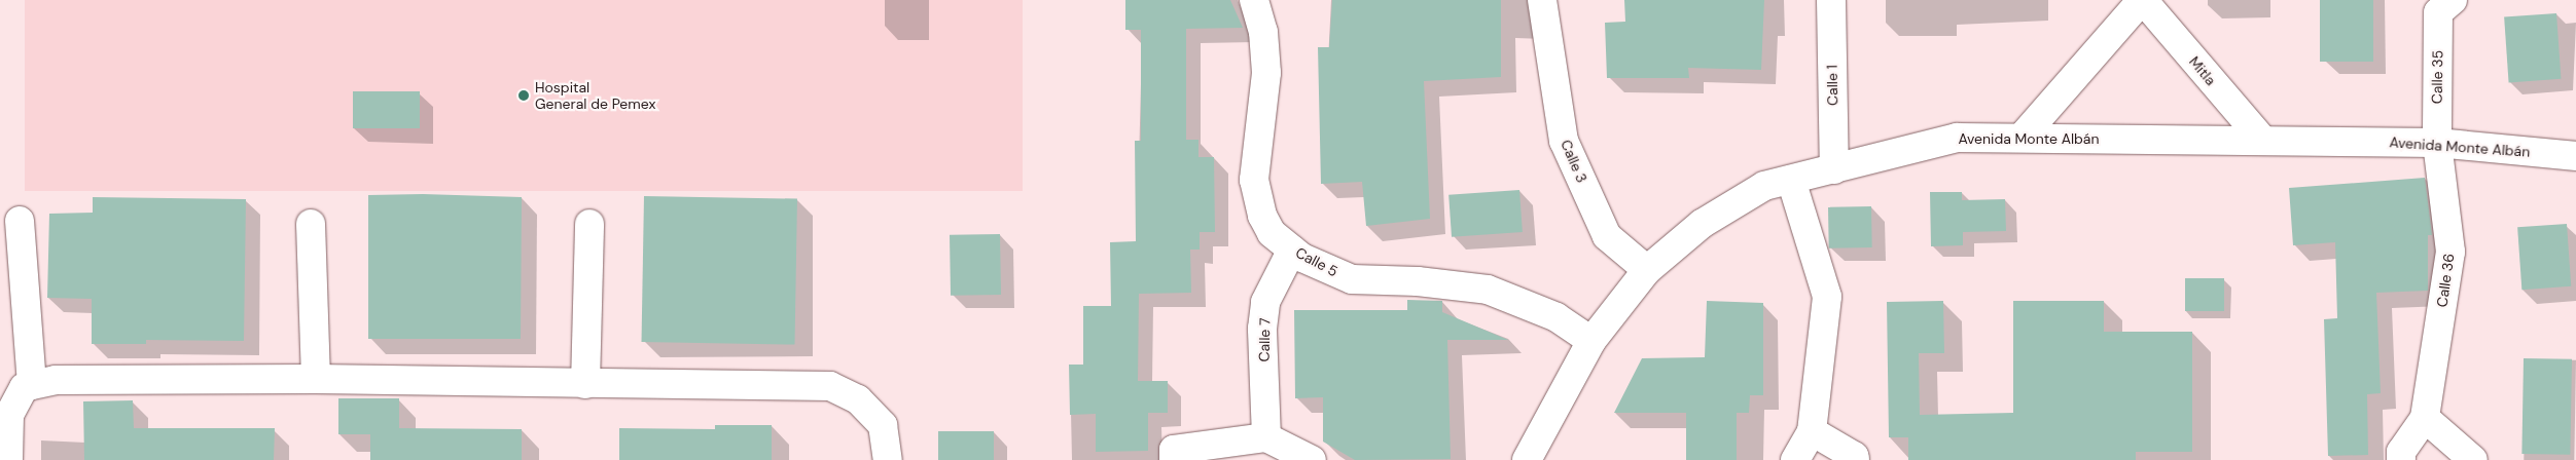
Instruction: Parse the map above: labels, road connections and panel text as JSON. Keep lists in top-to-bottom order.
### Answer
{
  "streets": {
    "street": [
      "Mitla",
      "Calle 35",
      "Calle 1",
      "Avenida Monte Albán",
      "Calle 3",
      "Calle 5",
      "Calle 36",
      "Calle 7"
    ]
  },
  "crossings": [
    ["Mitla", "Avenida Monte Albán"],
    ["Calle 35", "Avenida Monte Albán"],
    ["Calle 35", "Calle 36"],
    ["Calle 1", "Avenida Monte Albán"],
    ["Avenida Monte Albán", "Calle 3"],
    ["Avenida Monte Albán", "Calle 5"],
    ["Avenida Monte Albán", "Calle 36"],
    ["Calle 5", "Calle 7"]
  ],
  "places": ["Hospital General de Pemex"]
}
